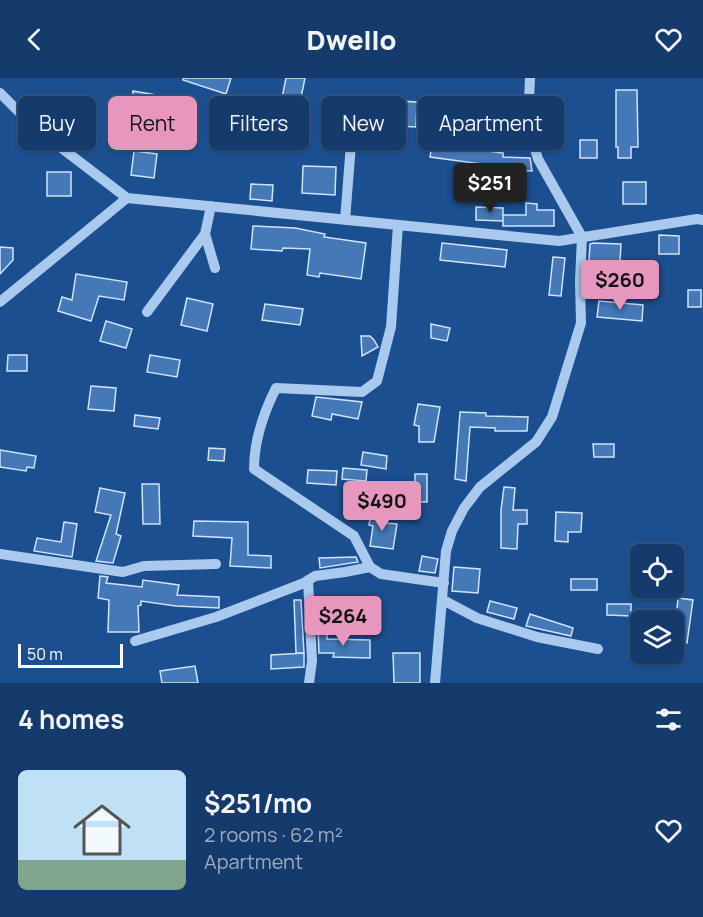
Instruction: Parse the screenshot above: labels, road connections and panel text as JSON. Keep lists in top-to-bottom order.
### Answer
{
  "scale_bar": "50 m",
  "page": {
    "header": "Dwello",
    "chip": [
      "Buy",
      "Rent",
      "Filters",
      "New",
      "Apartment"
    ],
    "price": [
      "$251",
      "$260",
      "$490",
      "$264"
    ],
    "scale": "50 m",
    "heading": "4 homes",
    "list": [
      {
        "name": "$251/mo",
        "note": "2 rooms · 62 m² · Apartment"
      }
    ]
  }
}
